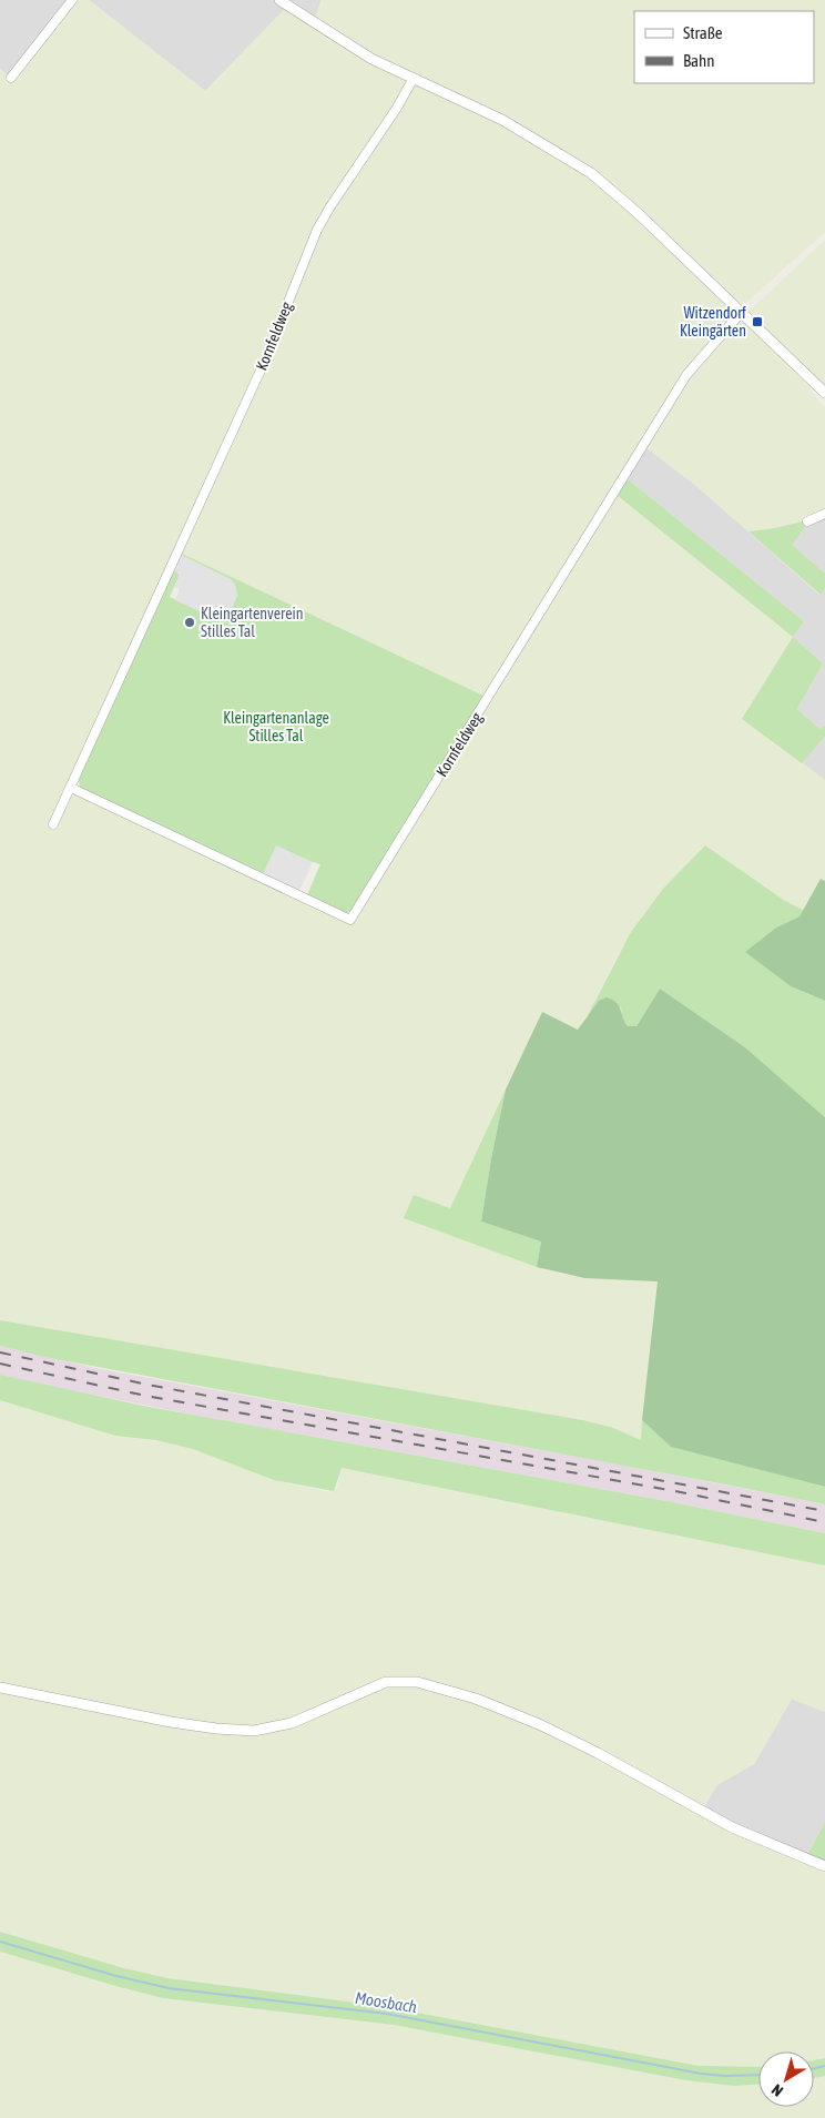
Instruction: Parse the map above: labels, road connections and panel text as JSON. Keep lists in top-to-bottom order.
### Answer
{
  "streets": {
    "street": ["Kornfeldweg"]
  },
  "water": ["Moosbach"],
  "parks": ["Kleingartenanlage Stilles Tal"],
  "places": {
    "transit": ["Witzendorf Kleingärten"],
    "other": ["Kleingartenverein Stilles Tal"]
  },
  "legend": ["Straße", "Bahn"],
  "north": "bottom left"
}
